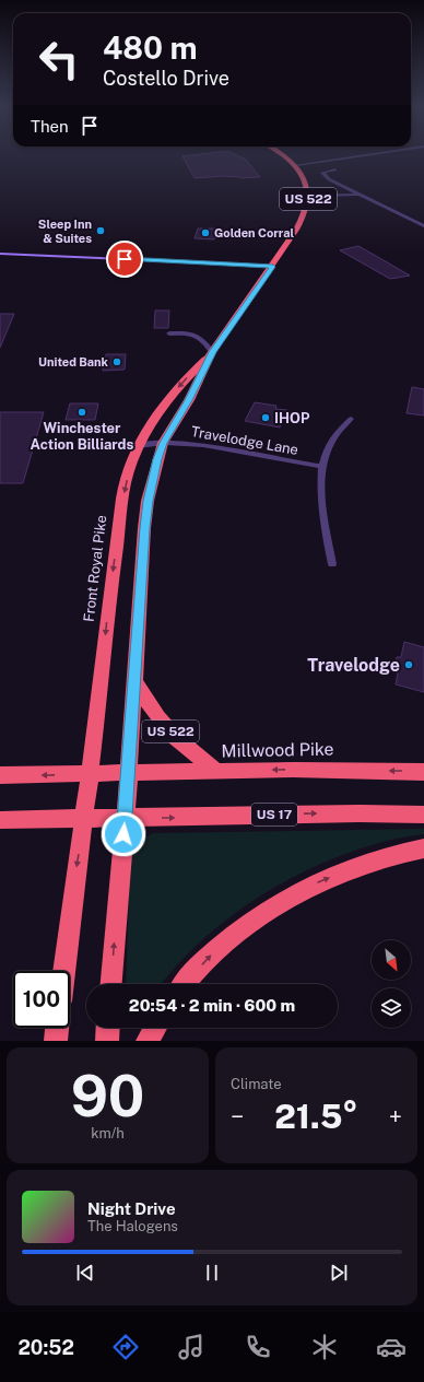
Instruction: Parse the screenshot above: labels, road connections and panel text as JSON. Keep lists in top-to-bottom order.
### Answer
{
  "streets": {
    "highway": [
      "US 522",
      "Front Royal Pike",
      "Millwood Pike",
      "US 17"
    ],
    "street": ["Travelodge Lane"]
  },
  "crossings": [
    ["US 522", "Front Royal Pike"],
    ["US 522", "Millwood Pike"],
    ["Travelodge Lane", "Front Royal Pike"],
    ["Front Royal Pike", "Millwood Pike"],
    ["Front Royal Pike", "US 17"]
  ],
  "places": [
    "Sleep Inn & Suites",
    "Golden Corral",
    "United Bank",
    "Winchester Action Billiards",
    "IHOP",
    "Travelodge"
  ],
  "north": "bottom right",
  "page": {
    "turn": ["480 m", "Costello Drive"],
    "then": "Then",
    "limit": "100",
    "trip": "20:54 · 2 min · 600 m",
    "tile": [
      ["90", "km/h"],
      "Climate"
    ],
    "heat": ["−", "21.5°", "+"],
    "song": ["Night Drive", "The Halogens"],
    "tabs": "20:52"
  }
}
